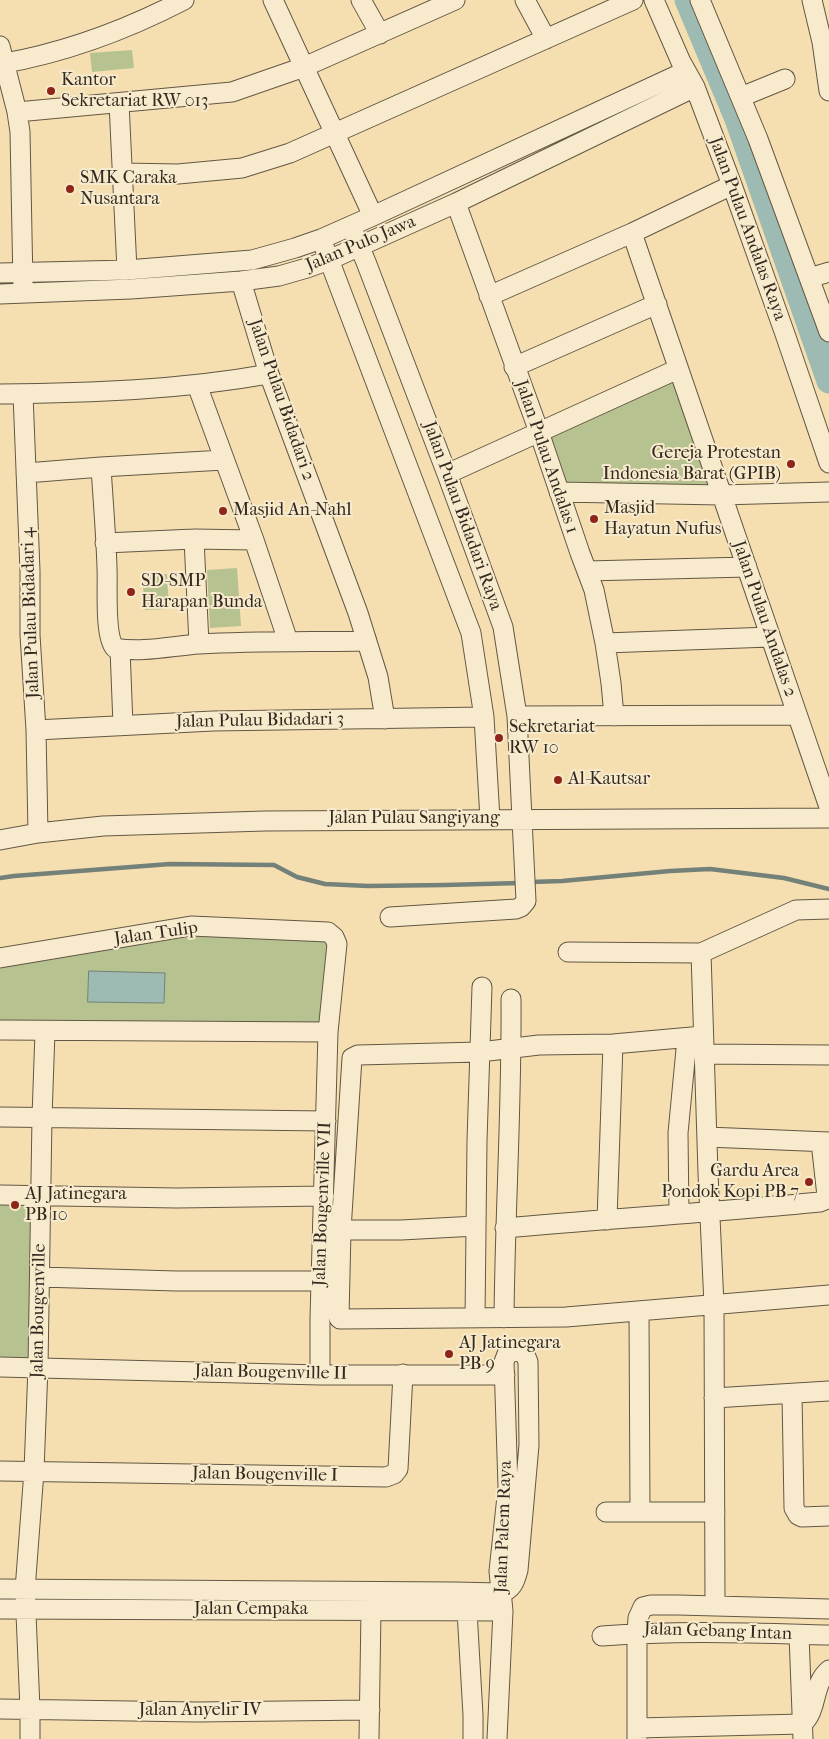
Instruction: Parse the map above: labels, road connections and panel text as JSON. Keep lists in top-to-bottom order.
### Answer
{
  "streets": {
    "street": [
      "Jalan Pulau Andalas Raya",
      "Jalan Pulo Jawa",
      "Jalan Pulau Bidadari 2",
      "Jalan Pulau Andalas 1",
      "Jalan Pulau Bidadari Raya",
      "Jalan Pulau Bidadari 4",
      "Jalan Pulau Andalas 2",
      "Jalan Pulau Bidadari 3",
      "Jalan Pulau Sangiyang",
      "Jalan Tulip",
      "Jalan Bougenville VII",
      "Jalan Bougenville",
      "Jalan Bougenville II",
      "Jalan Bougenville I",
      "Jalan Palem Raya",
      "Jalan Cempaka",
      "Jalan Gebang Intan",
      "Jalan Anyelir IV"
    ]
  },
  "crossings": [
    ["Jalan Pulau Andalas Raya", "Jalan Pulo Jawa"],
    ["Jalan Pulo Jawa", "Jalan Pulau Bidadari 2"],
    ["Jalan Pulo Jawa", "Jalan Pulau Andalas 1"],
    ["Jalan Pulo Jawa", "Jalan Pulau Bidadari Raya"],
    ["Jalan Pulau Bidadari 2", "Jalan Pulau Bidadari 3"],
    ["Jalan Pulau Bidadari Raya", "Jalan Pulau Bidadari 3"],
    ["Jalan Pulau Bidadari Raya", "Jalan Pulau Sangiyang"],
    ["Jalan Pulau Bidadari 4", "Jalan Pulau Bidadari 3"],
    ["Jalan Pulau Bidadari 4", "Jalan Pulau Sangiyang"],
    ["Jalan Tulip", "Jalan Bougenville VII"],
    ["Jalan Bougenville VII", "Jalan Bougenville II"],
    ["Jalan Bougenville", "Jalan Bougenville II"],
    ["Jalan Bougenville", "Jalan Bougenville I"],
    ["Jalan Bougenville", "Jalan Cempaka"],
    ["Jalan Bougenville", "Jalan Anyelir IV"],
    ["Jalan Bougenville II", "Jalan Bougenville I"],
    ["Jalan Bougenville II", "Jalan Palem Raya"],
    ["Jalan Palem Raya", "Jalan Cempaka"]
  ],
  "places": [
    "Kantor Sekretariat RW 013",
    "SMK Caraka Nusantara",
    "Gereja Protestan Indonesia Barat (GPIB)",
    "Masjid An-Nahl",
    "Masjid Hayatun Nufus",
    "SD-SMP Harapan Bunda",
    "Sekretariat RW 10",
    "Al-Kautsar",
    "Gardu Area Pondok Kopi PB 7",
    "AJ Jatinegara PB 10",
    "AJ Jatinegara PB 9"
  ]
}
